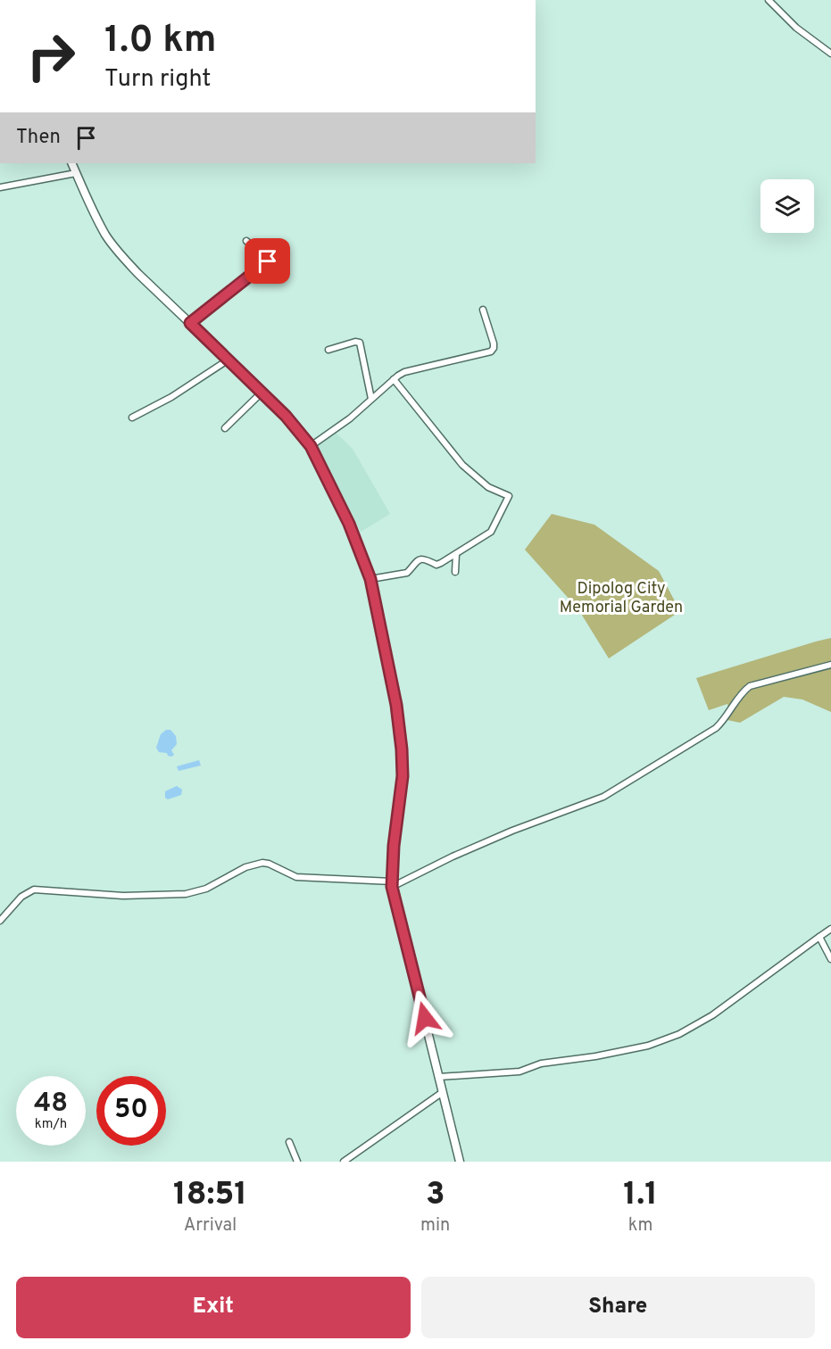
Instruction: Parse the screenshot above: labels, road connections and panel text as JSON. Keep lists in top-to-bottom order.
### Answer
{
  "parks": ["Dipolog City Memorial Garden"],
  "page": {
    "turn": ["1.0 km", "Turn right"],
    "then": "Then",
    "speed": "48 km/h",
    "limit": "50",
    "eta": [
      "18:51",
      "Arrival",
      "3",
      "min",
      "1.1",
      "km"
    ],
    "buttons": ["Exit", "Share"]
  }
}
